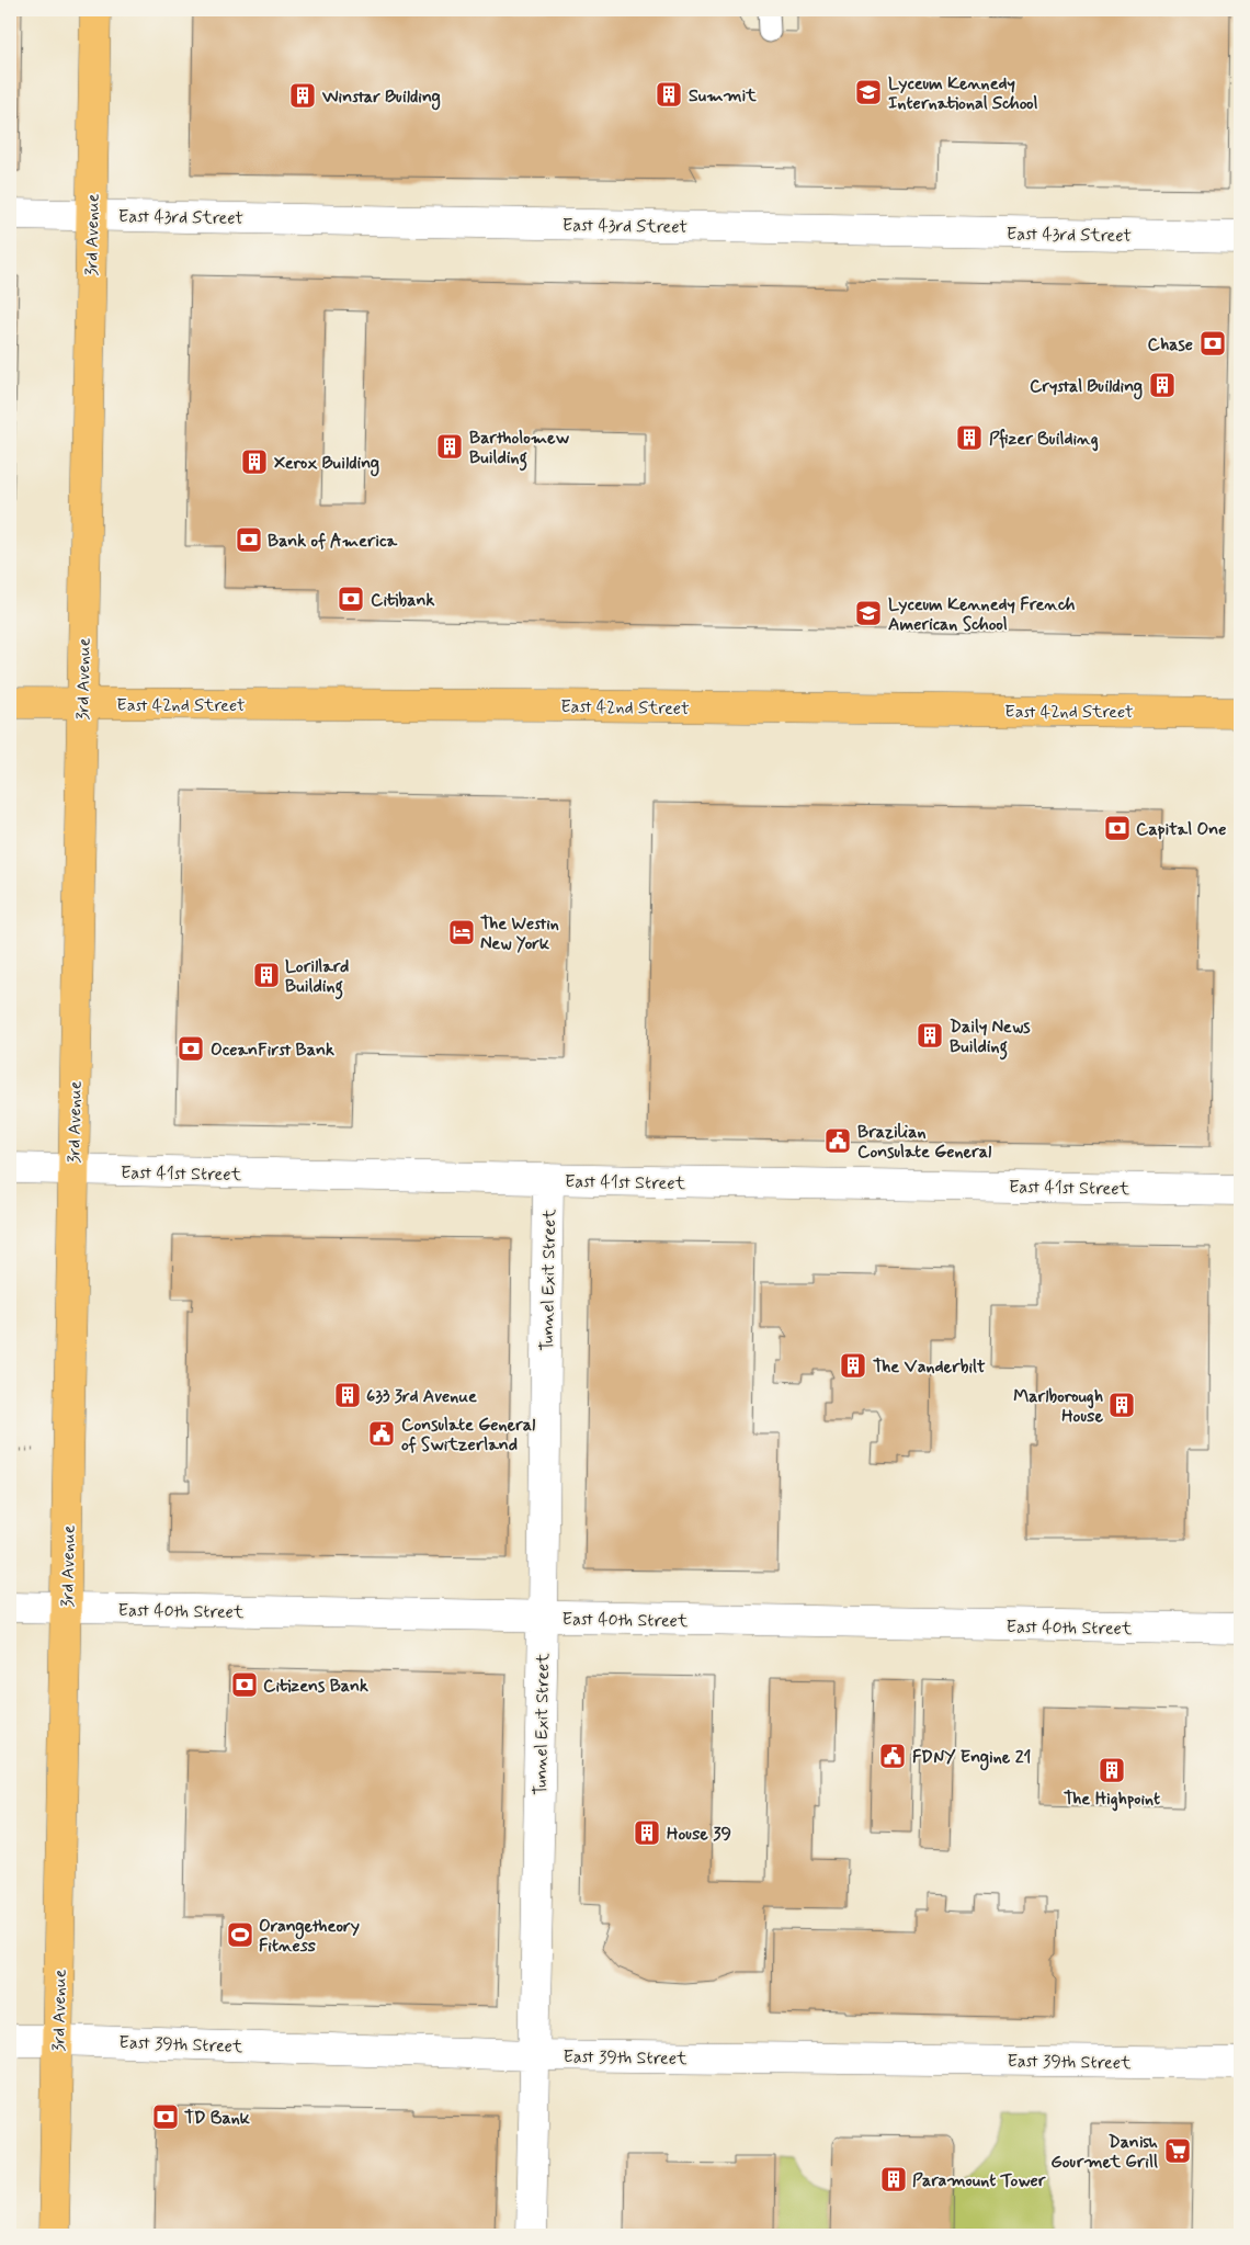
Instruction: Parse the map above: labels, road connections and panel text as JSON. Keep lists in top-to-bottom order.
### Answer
{
  "streets": {
    "main road": ["3rd Avenue", "East 42nd Street"],
    "street": [
      "East 43rd Street",
      "East 41st Street",
      "Tunnel Exit Street",
      "East 40th Street",
      "East 39th Street"
    ]
  },
  "crossings": [
    ["East 43rd Street", "3rd Avenue"],
    ["3rd Avenue", "East 42nd Street"],
    ["3rd Avenue", "East 41st Street"],
    ["3rd Avenue", "East 40th Street"],
    ["3rd Avenue", "East 39th Street"],
    ["East 41st Street", "Tunnel Exit Street"],
    ["Tunnel Exit Street", "East 40th Street"],
    ["Tunnel Exit Street", "East 39th Street"]
  ],
  "places": {
    "school or university": ["Lyceum Kennedy International School", "Lyceum Kennedy French American School"],
    "building": [
      "Summit",
      "Winstar Building",
      "Crystal Building",
      "Pfizer Building",
      "Bartholomew Building",
      "Xerox Building",
      "Lorillard Building",
      "Daily News Building",
      "The Vanderbilt",
      "633 3rd Avenue",
      "Marlborough House",
      "The Highpoint",
      "House 39",
      "Paramount Tower"
    ],
    "bank": [
      "Chase",
      "Bank of America",
      "Citibank",
      "Capital One",
      "OceanFirst Bank",
      "Citizens Bank",
      "TD Bank"
    ],
    "hotel": ["The Westin New York"],
    "public building": ["Brazilian Consulate General", "Consulate General of Switzerland", "FDNY Engine 21"],
    "sports": ["Orangetheory Fitness"],
    "supermarket": ["Danish Gourmet Grill"]
  }
}
